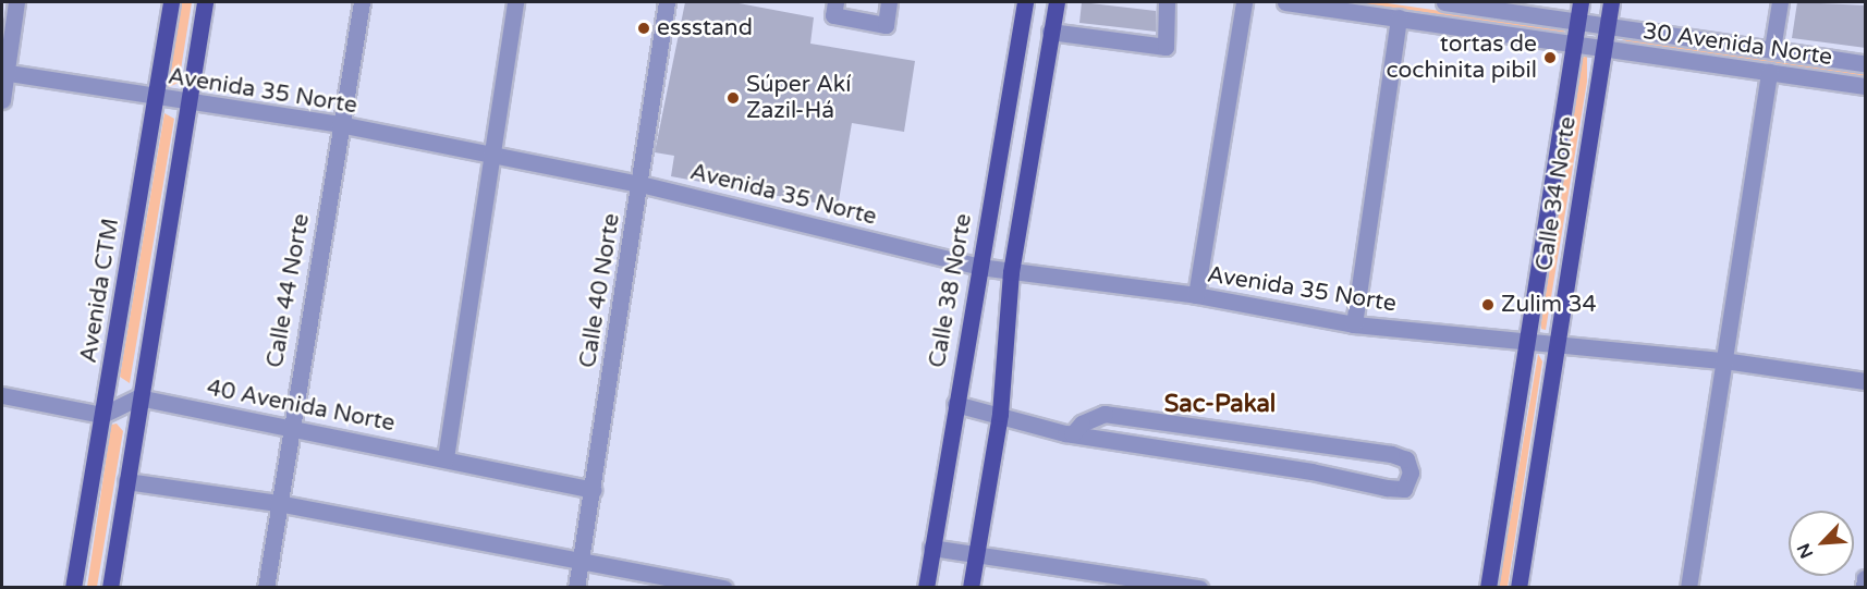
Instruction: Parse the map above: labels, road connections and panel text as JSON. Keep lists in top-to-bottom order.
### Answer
{
  "streets": {
    "main road": ["Calle 34 Norte", "Avenida CTM", "Calle 38 Norte"],
    "street": [
      "30 Avenida Norte",
      "Avenida 35 Norte",
      "Calle 44 Norte",
      "Calle 40 Norte",
      "40 Avenida Norte"
    ]
  },
  "crossings": [
    ["30 Avenida Norte", "Calle 34 Norte"],
    ["Avenida 35 Norte", "Calle 34 Norte"],
    ["Avenida 35 Norte", "Avenida CTM"],
    ["Avenida 35 Norte", "Calle 44 Norte"],
    ["Avenida 35 Norte", "Calle 40 Norte"],
    ["Avenida 35 Norte", "Calle 38 Norte"],
    ["Calle 44 Norte", "40 Avenida Norte"],
    ["Calle 40 Norte", "40 Avenida Norte"]
  ],
  "districts": ["Sac-Pakal"],
  "places": [
    "essstand",
    "tortas de cochinita pibil",
    "Súper Akí Zazil-Há",
    "Zulim 34"
  ],
  "north": "bottom left"
}
